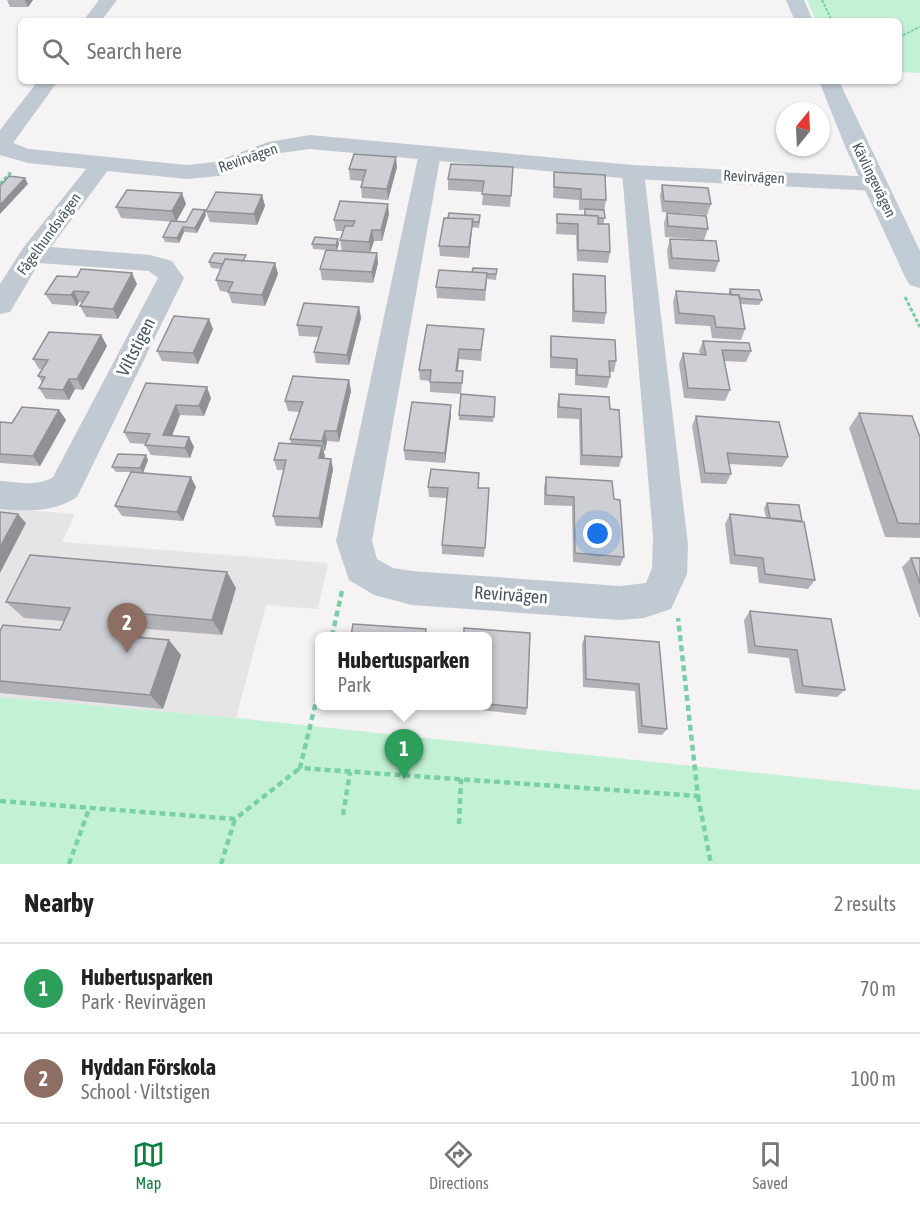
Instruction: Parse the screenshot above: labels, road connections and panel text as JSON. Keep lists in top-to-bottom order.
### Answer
{
  "streets": {
    "main road": ["Kävlingevägen"],
    "street": ["Revirvägen", "Fågelhundsvägen", "Viltstigen"]
  },
  "crossings": [
    ["Revirvägen", "Kävlingevägen"],
    ["Revirvägen", "Fågelhundsvägen"],
    ["Fågelhundsvägen", "Viltstigen"]
  ],
  "north": "top",
  "page": {
    "search": "Search here",
    "pins": ["2", "1"],
    "popup": ["Hubertusparken", "Park"],
    "heading": ["Nearby", "2 results"],
    "list": [
      {
        "mark": "1",
        "name": "Hubertusparken",
        "note": "Park · Revirvägen",
        "value": "70 m"
      },
      {
        "mark": "2",
        "name": "Hyddan Förskola",
        "note": "School · Viltstigen",
        "value": "100 m"
      }
    ],
    "nav": ["Map", "Directions", "Saved"]
  }
}
